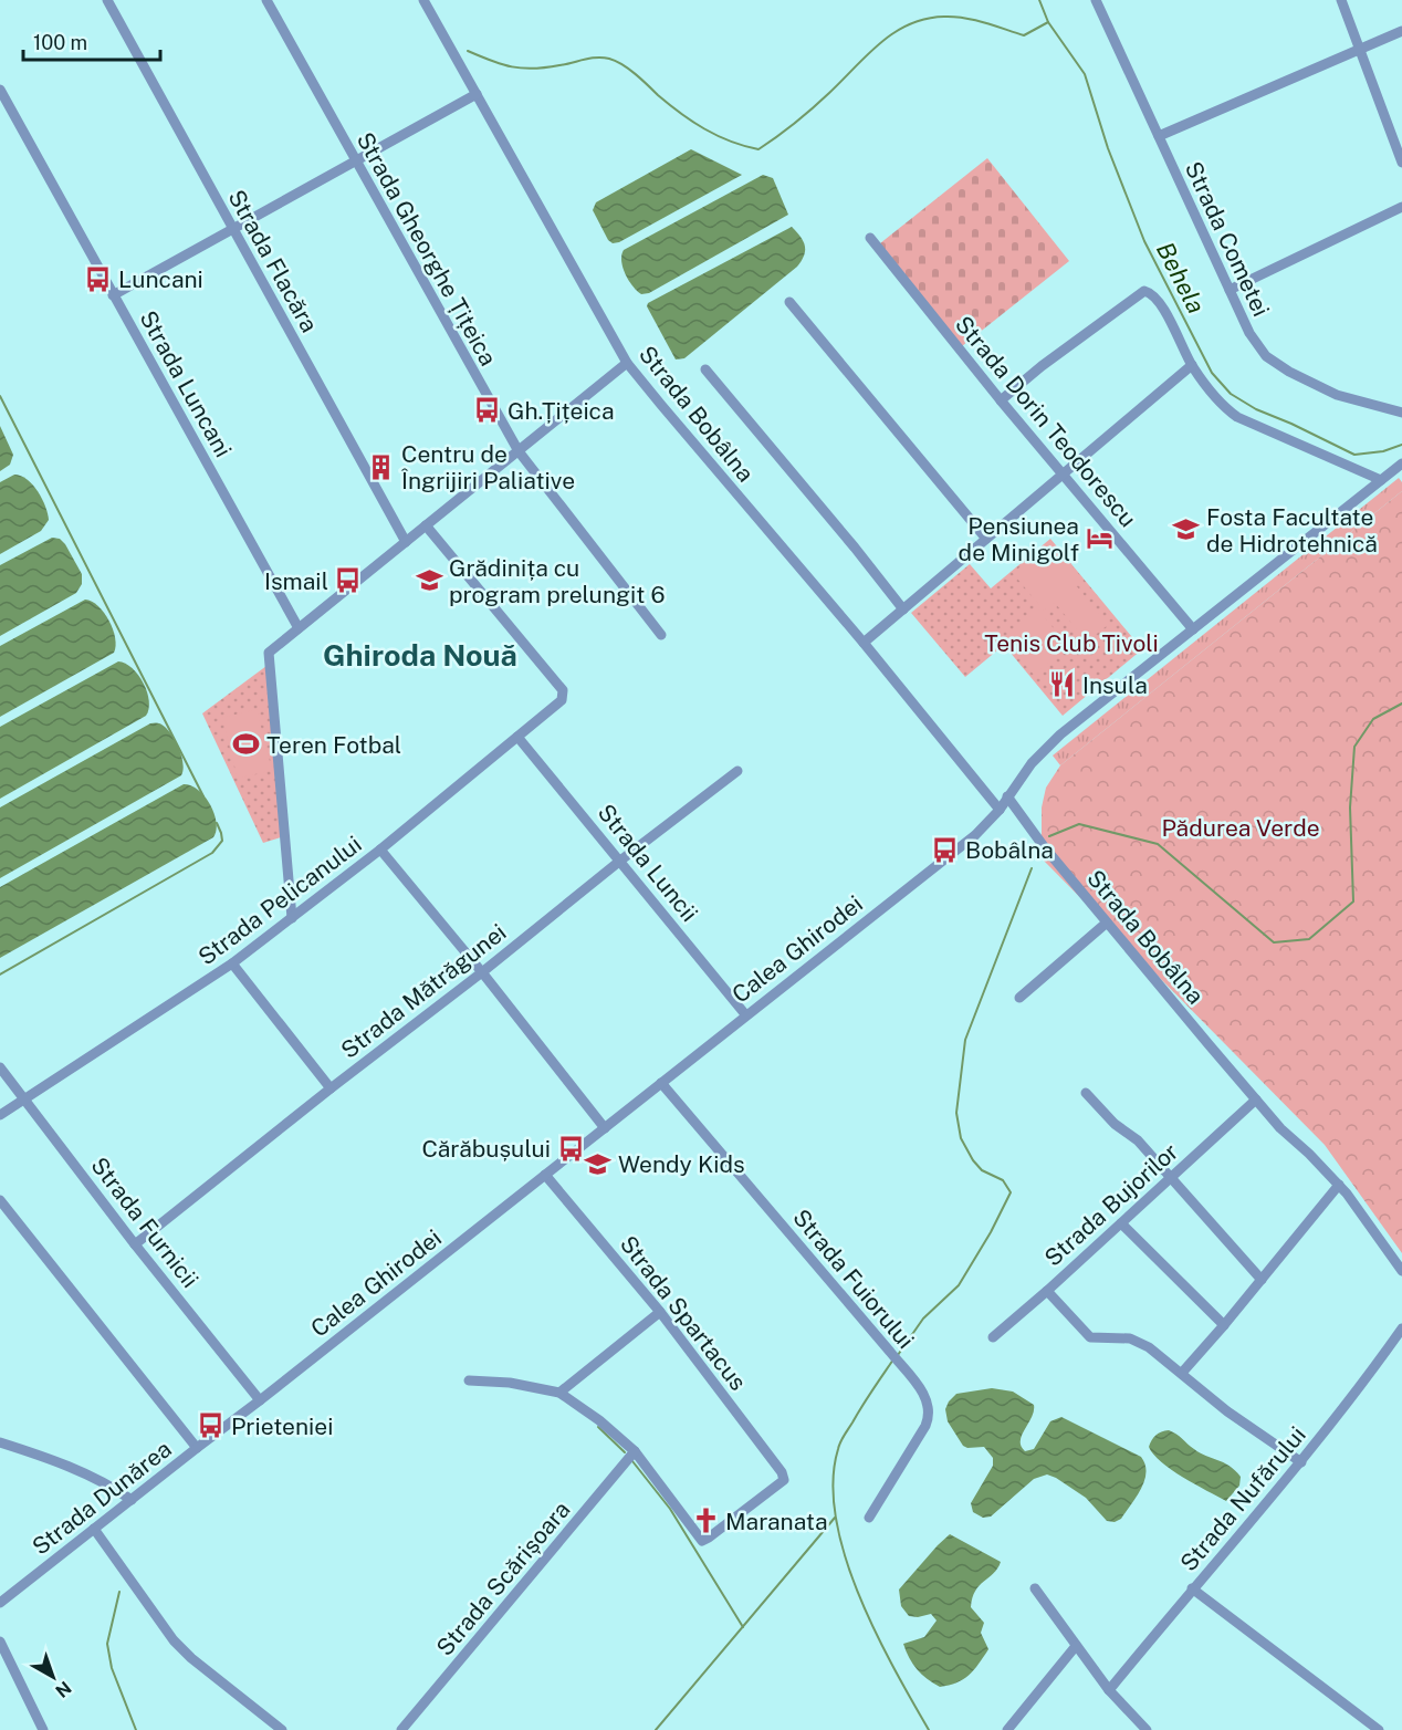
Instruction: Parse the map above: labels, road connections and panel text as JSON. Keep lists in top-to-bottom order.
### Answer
{
  "streets": {
    "street": [
      "Strada Cometei",
      "Strada Gheorghe Țițeica",
      "Strada Flacăra",
      "Strada Luncani",
      "Strada Bobâlna",
      "Strada Dorin Teodorescu",
      "Strada Luncii",
      "Strada Pelicanului",
      "Calea Ghirodei",
      "Strada Mătrăgunei",
      "Strada Bujorilor",
      "Strada Furnicii",
      "Strada Fuiorului",
      "Strada Spartacus",
      "Strada Dunărea",
      "Strada Nufărului",
      "Strada Scărișoara"
    ]
  },
  "crossings": [
    ["Strada Bobâlna", "Calea Ghirodei"],
    ["Strada Bobâlna", "Strada Bujorilor"],
    ["Strada Dorin Teodorescu", "Calea Ghirodei"],
    ["Strada Luncii", "Strada Pelicanului"],
    ["Strada Luncii", "Calea Ghirodei"],
    ["Strada Luncii", "Strada Mătrăgunei"],
    ["Strada Pelicanului", "Strada Furnicii"],
    ["Calea Ghirodei", "Strada Furnicii"],
    ["Calea Ghirodei", "Strada Fuiorului"],
    ["Calea Ghirodei", "Strada Spartacus"],
    ["Calea Ghirodei", "Strada Dunărea"],
    ["Strada Mătrăgunei", "Strada Furnicii"],
    ["Strada Spartacus", "Strada Scărișoara"]
  ],
  "districts": ["Ghiroda Nouă"],
  "water": ["Behela"],
  "parks": ["Tenis Club Tivoli", "Pădurea Verde"],
  "places": {
    "bus stop": [
      "Luncani",
      "Gh.Țițeica",
      "Ismail",
      "Bobâlna",
      "Cărăbușului",
      "Prieteniei"
    ],
    "building": ["Centru de Îngrijiri Paliative"],
    "school or university": ["Fosta Facultate de Hidrotehnică", "Grădinița cu program prelungit 6", "Wendy Kids"],
    "hotel": ["Pensiunea de Minigolf"],
    "restaurant": ["Insula"],
    "sports": ["Teren Fotbal"],
    "church": ["Maranata"]
  },
  "scale_bar": "100 m",
  "north": "bottom right"
}
